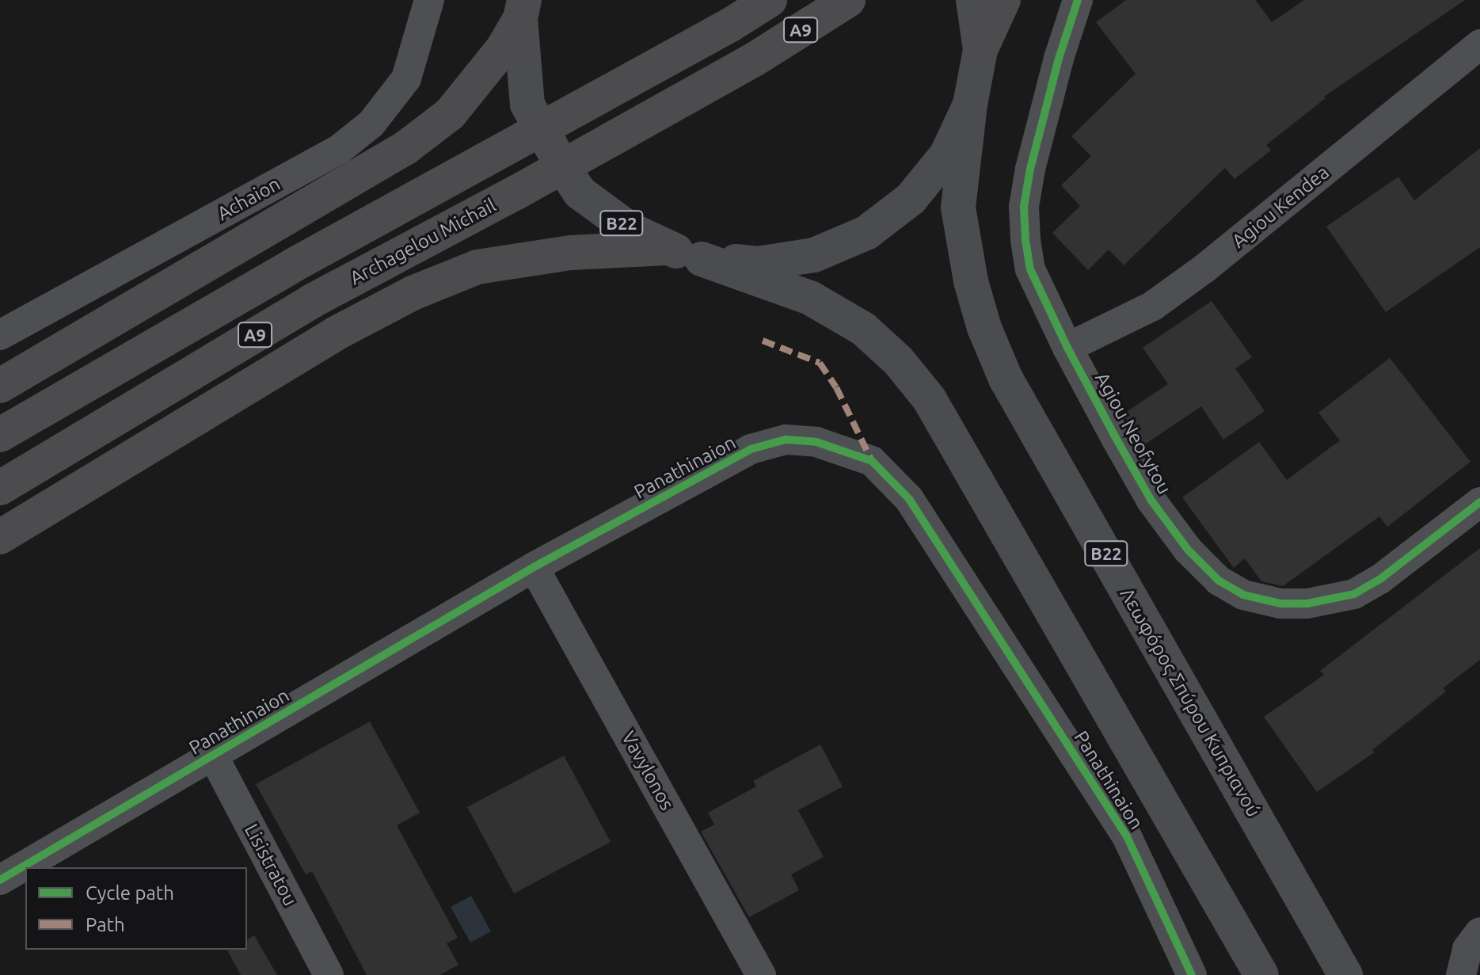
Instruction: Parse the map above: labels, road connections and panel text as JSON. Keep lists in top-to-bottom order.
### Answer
{
  "streets": {
    "highway": ["A9", "Archagelou Michail"],
    "main road": ["B22", "Λεωφόρος Σπύρου Κυπριανού"],
    "street": [
      "Achaion",
      "Agiou Kendea",
      "Agiou Neofytou",
      "Panathinaion",
      "Vavylonos",
      "Lisistratou"
    ]
  },
  "crossings": [
    ["Agiou Kendea", "Agiou Neofytou"],
    ["B22", "Λεωφόρος Σπύρου Κυπριανού"],
    ["Panathinaion", "Vavylonos"],
    ["Panathinaion", "Lisistratou"]
  ],
  "legend": ["Cycle path", "Path"]
}
